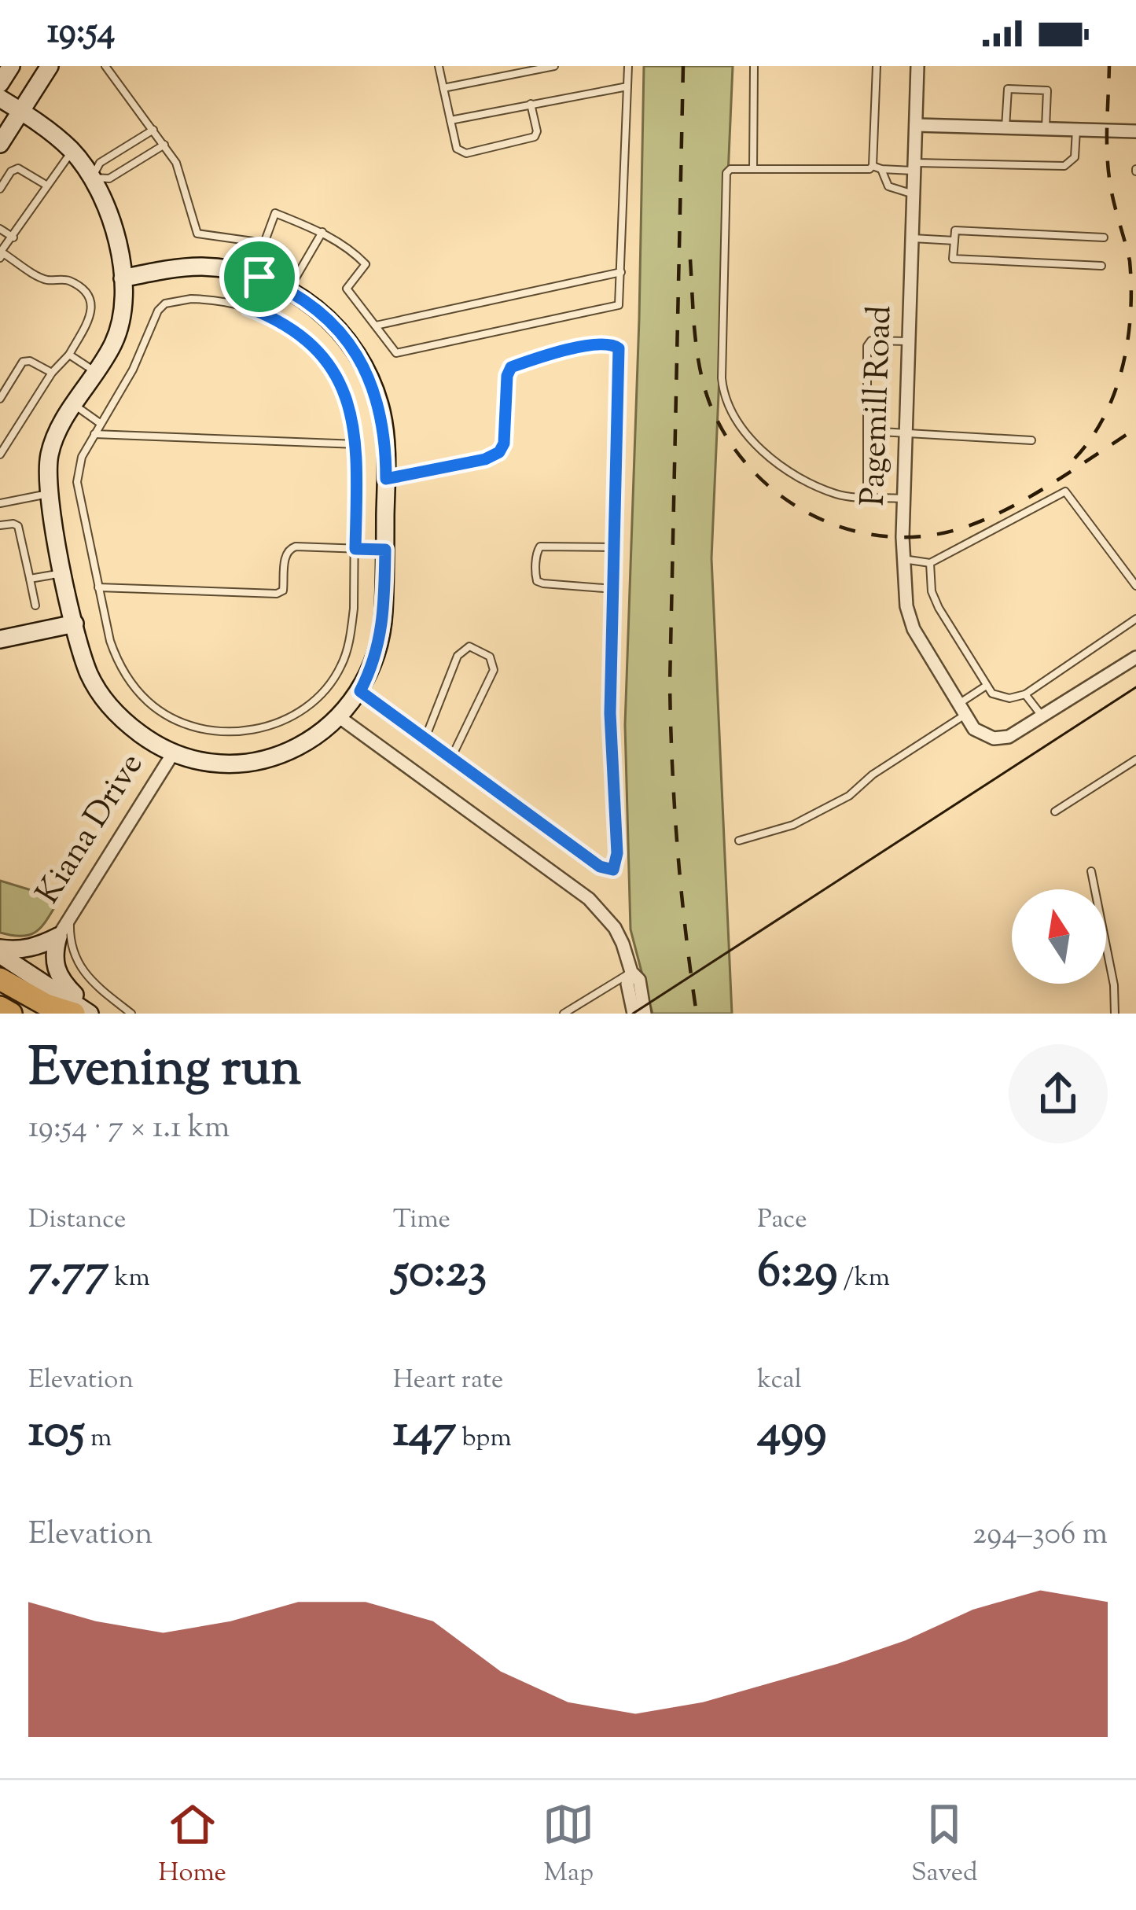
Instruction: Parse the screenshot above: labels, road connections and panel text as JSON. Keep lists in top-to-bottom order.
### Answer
{
  "streets": {
    "street": ["Pagemill Road", "Kiana Drive"]
  },
  "north": "top",
  "page": {
    "status": "19:54",
    "heading": ["Evening run", "19:54 · 7 × 1.1 km"],
    "stats": [
      ["Distance", "7.77 km"],
      ["Time", "50:23"],
      ["Pace", "6:29 /km"],
      ["Elevation", "105 m"],
      ["Heart rate", "147 bpm"],
      ["kcal", "499"]
    ],
    "chart": ["Elevation", "294–306 m"],
    "tabs": ["Home", "Map", "Saved"]
  }
}
